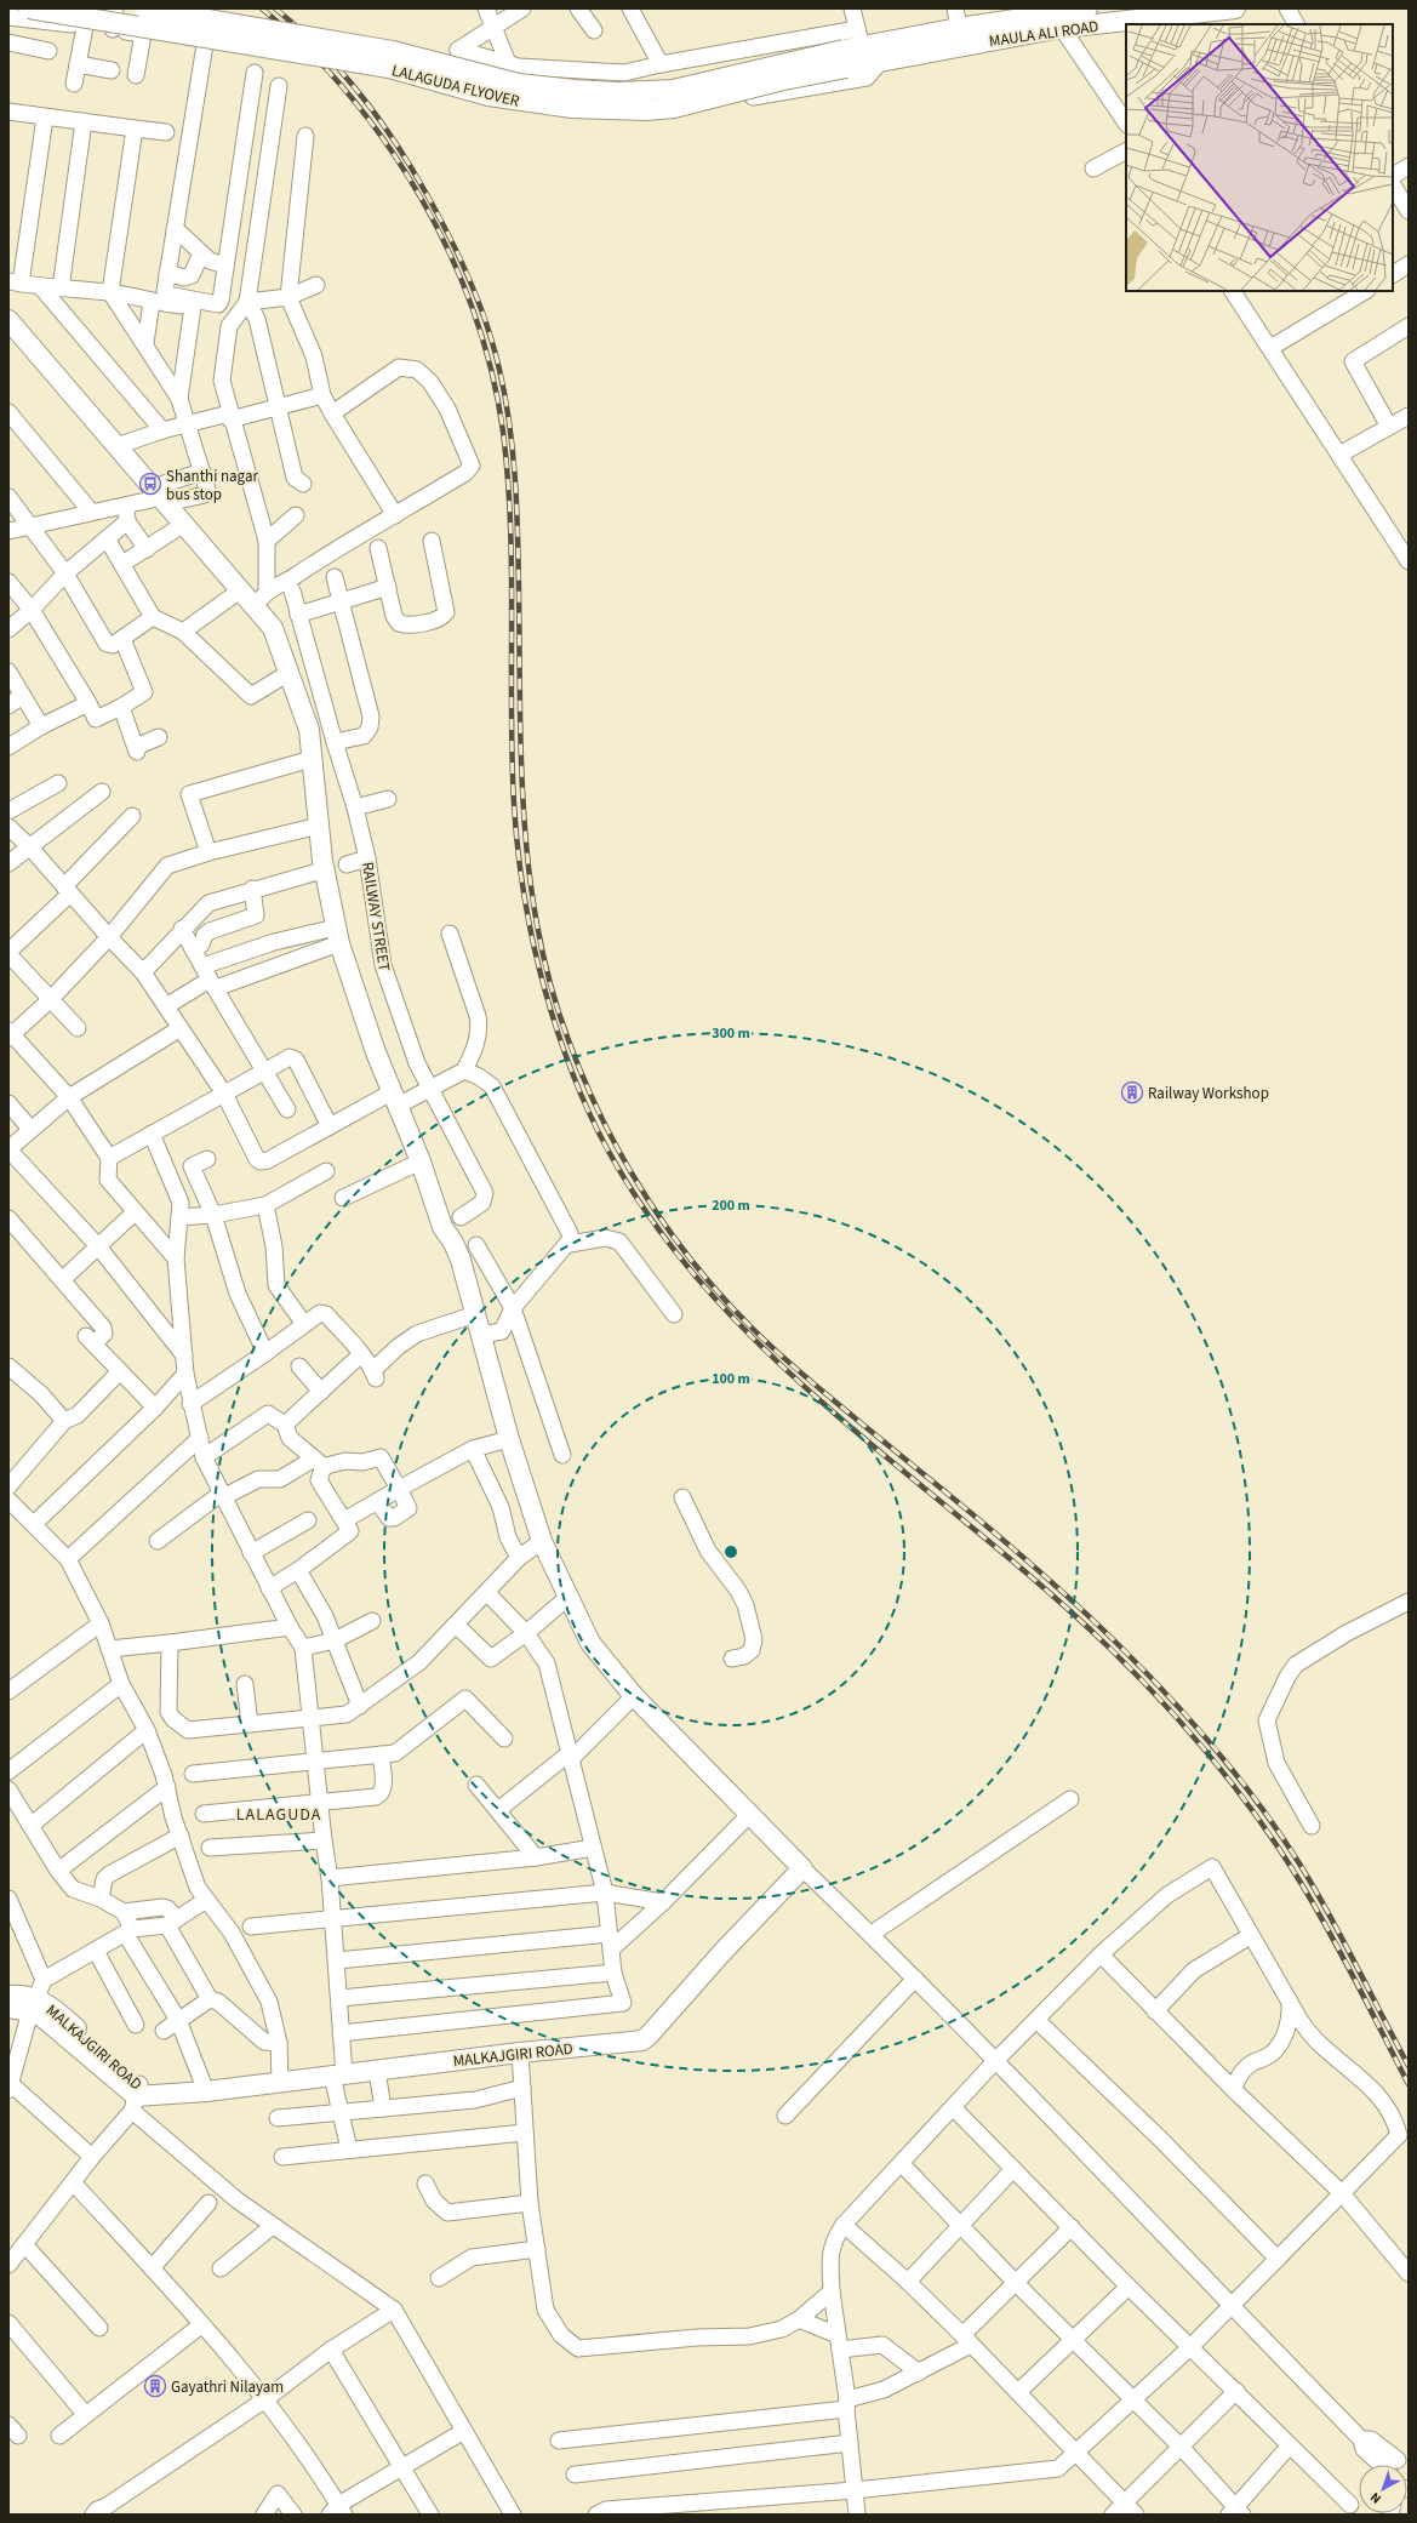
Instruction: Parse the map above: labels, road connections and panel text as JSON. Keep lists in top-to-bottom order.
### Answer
{
  "streets": {
    "main road": ["MAULA ALI ROAD", "LALAGUDA FLYOVER", "MALKAJGIRI ROAD"],
    "street": ["RAILWAY STREET"]
  },
  "crossings": [
    ["MAULA ALI ROAD", "LALAGUDA FLYOVER"]
  ],
  "districts": ["LALAGUDA"],
  "places": {
    "bus stop": ["Shanthi nagar bus stop"],
    "building": ["Railway Workshop", "Gayathri Nilayam"]
  },
  "north": "bottom left",
  "rings": ["300 m", "200 m", "100 m"]
}
